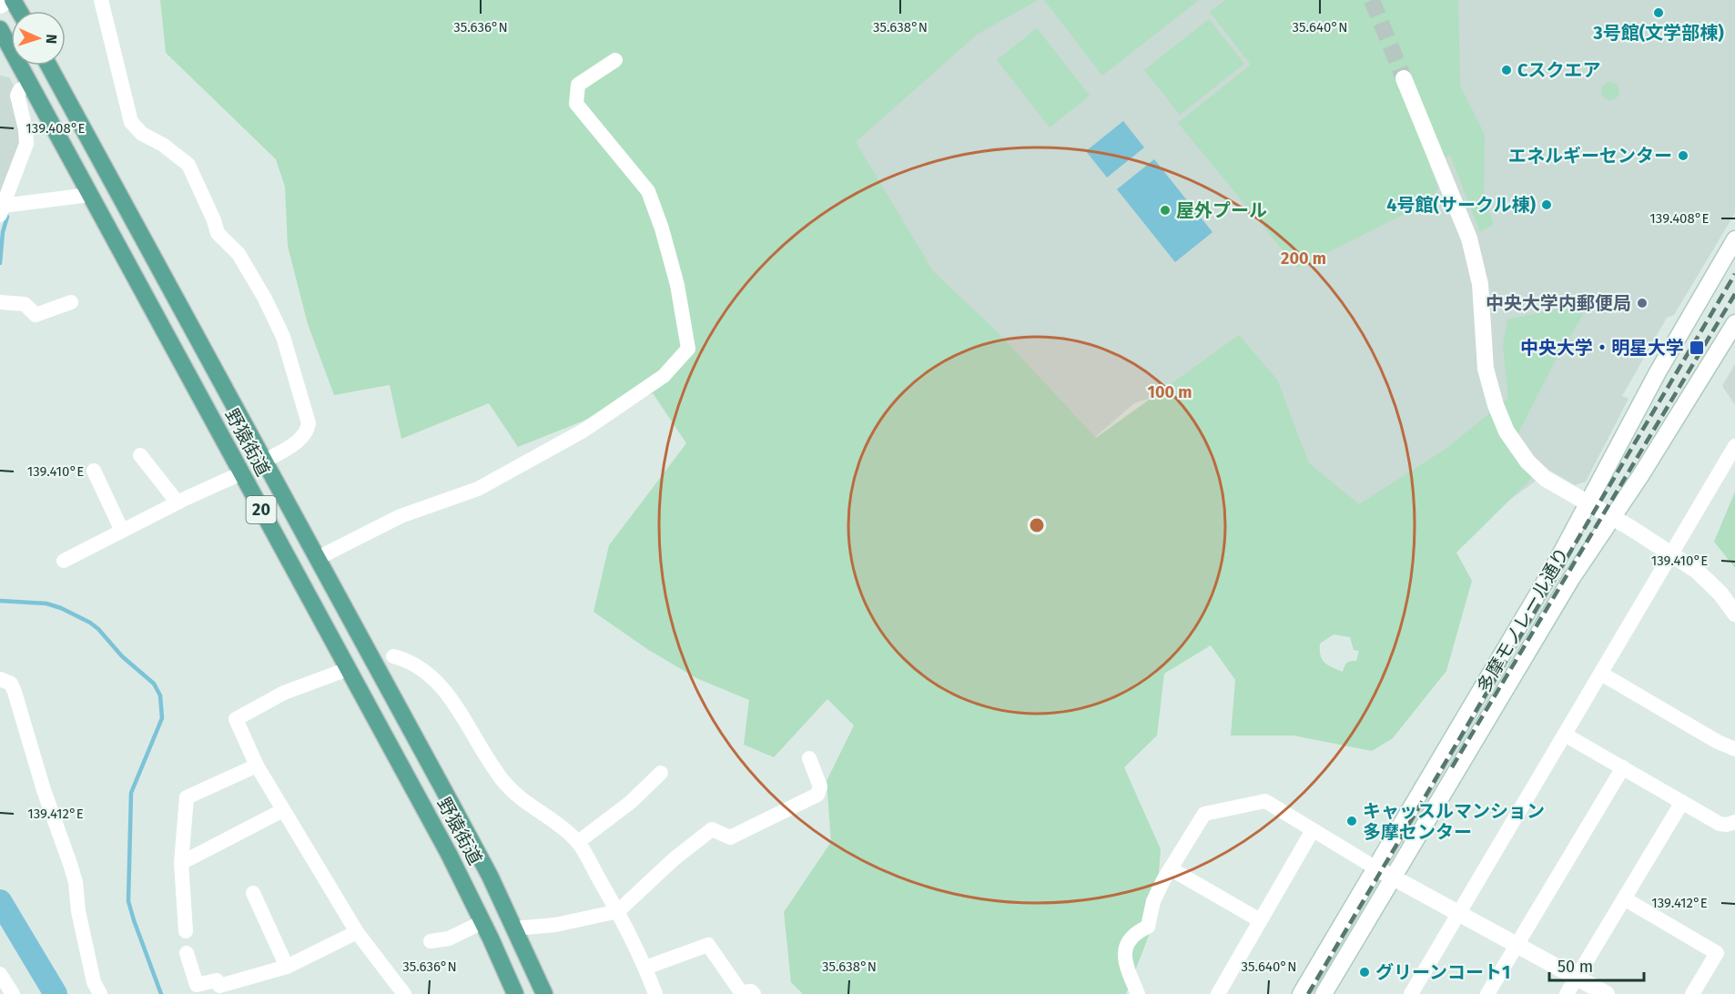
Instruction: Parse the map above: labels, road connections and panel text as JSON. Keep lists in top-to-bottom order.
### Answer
{
  "streets": {
    "main road": ["野猿街道", "20", "多摩モノレール通り"]
  },
  "places": {
    "other": [
      "3号館(文学部棟)",
      "Cスクエア",
      "エネルギーセンター",
      "4号館(サークル棟)",
      "屋外プール",
      "中央大学内郵便局",
      "キャッスルマンション 多摩センター",
      "グリーンコート1"
    ],
    "transit": ["中央大学・明星大学"]
  },
  "scale_bar": "50 m",
  "north": "right",
  "coordinates": [
    "35.636°N",
    "35.638°N",
    "35.640°N",
    "139.408°E",
    "139.410°E",
    "139.412°E"
  ],
  "rings": ["200 m", "100 m"]
}
